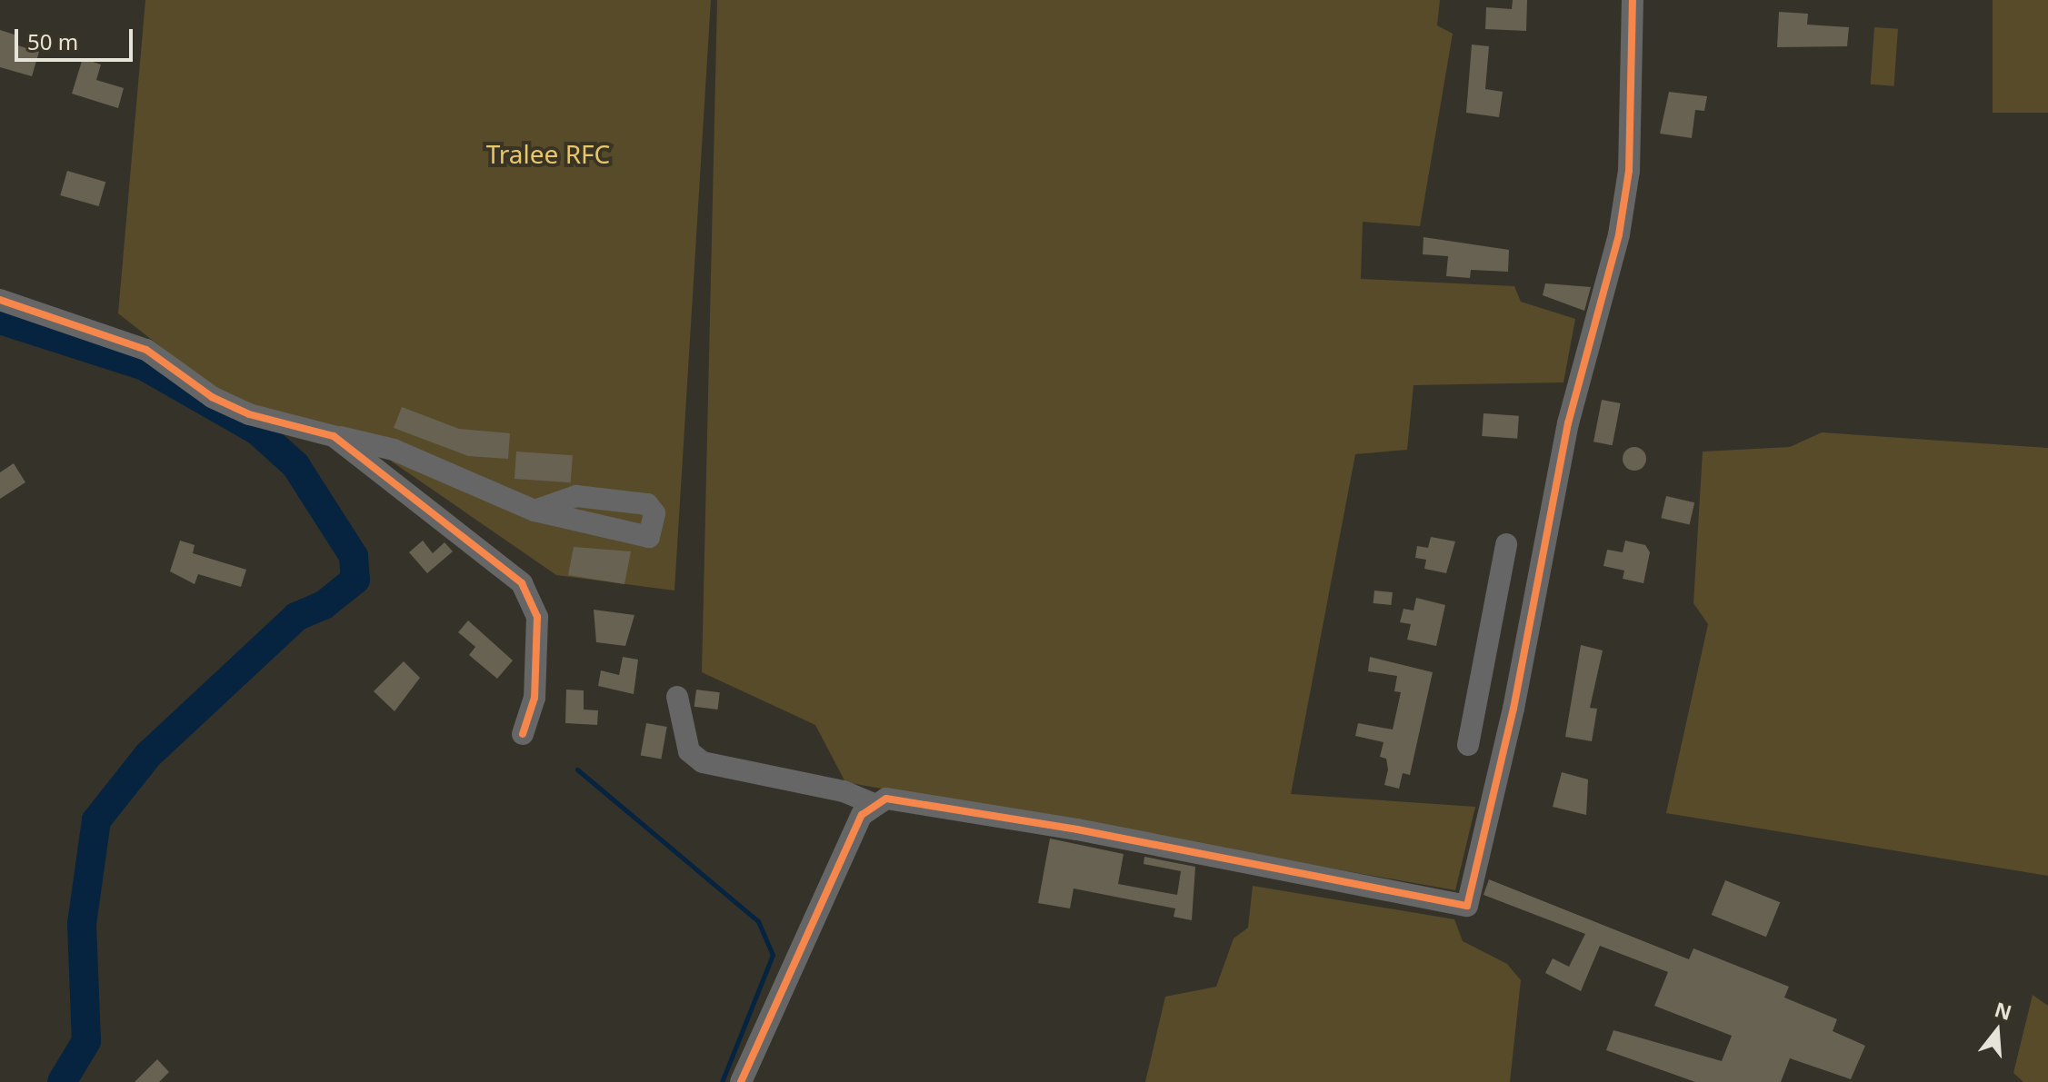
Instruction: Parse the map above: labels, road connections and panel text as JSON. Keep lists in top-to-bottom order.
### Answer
{
  "parks": ["Tralee RFC"],
  "scale_bar": "50 m",
  "north": "top"
}
